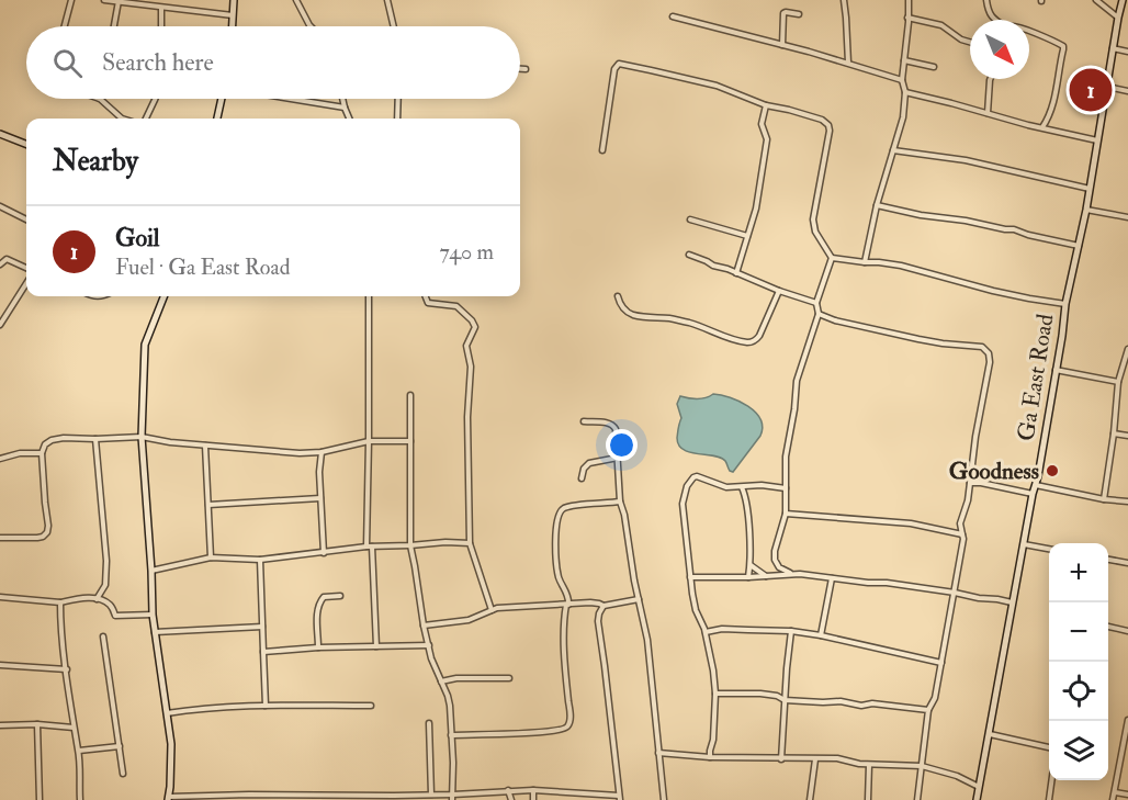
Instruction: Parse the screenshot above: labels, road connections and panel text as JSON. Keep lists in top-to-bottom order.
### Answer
{
  "streets": {
    "street": ["Ga East Road"]
  },
  "places": ["Goodness"],
  "north": "bottom right",
  "page": {
    "search": "Search here",
    "pins": "1",
    "heading": "Nearby",
    "list": [
      {
        "mark": "1",
        "name": "Goil",
        "note": "Fuel · Ga East Road",
        "value": "740 m"
      }
    ],
    "map_buttons": ["+", "−"]
  }
}
